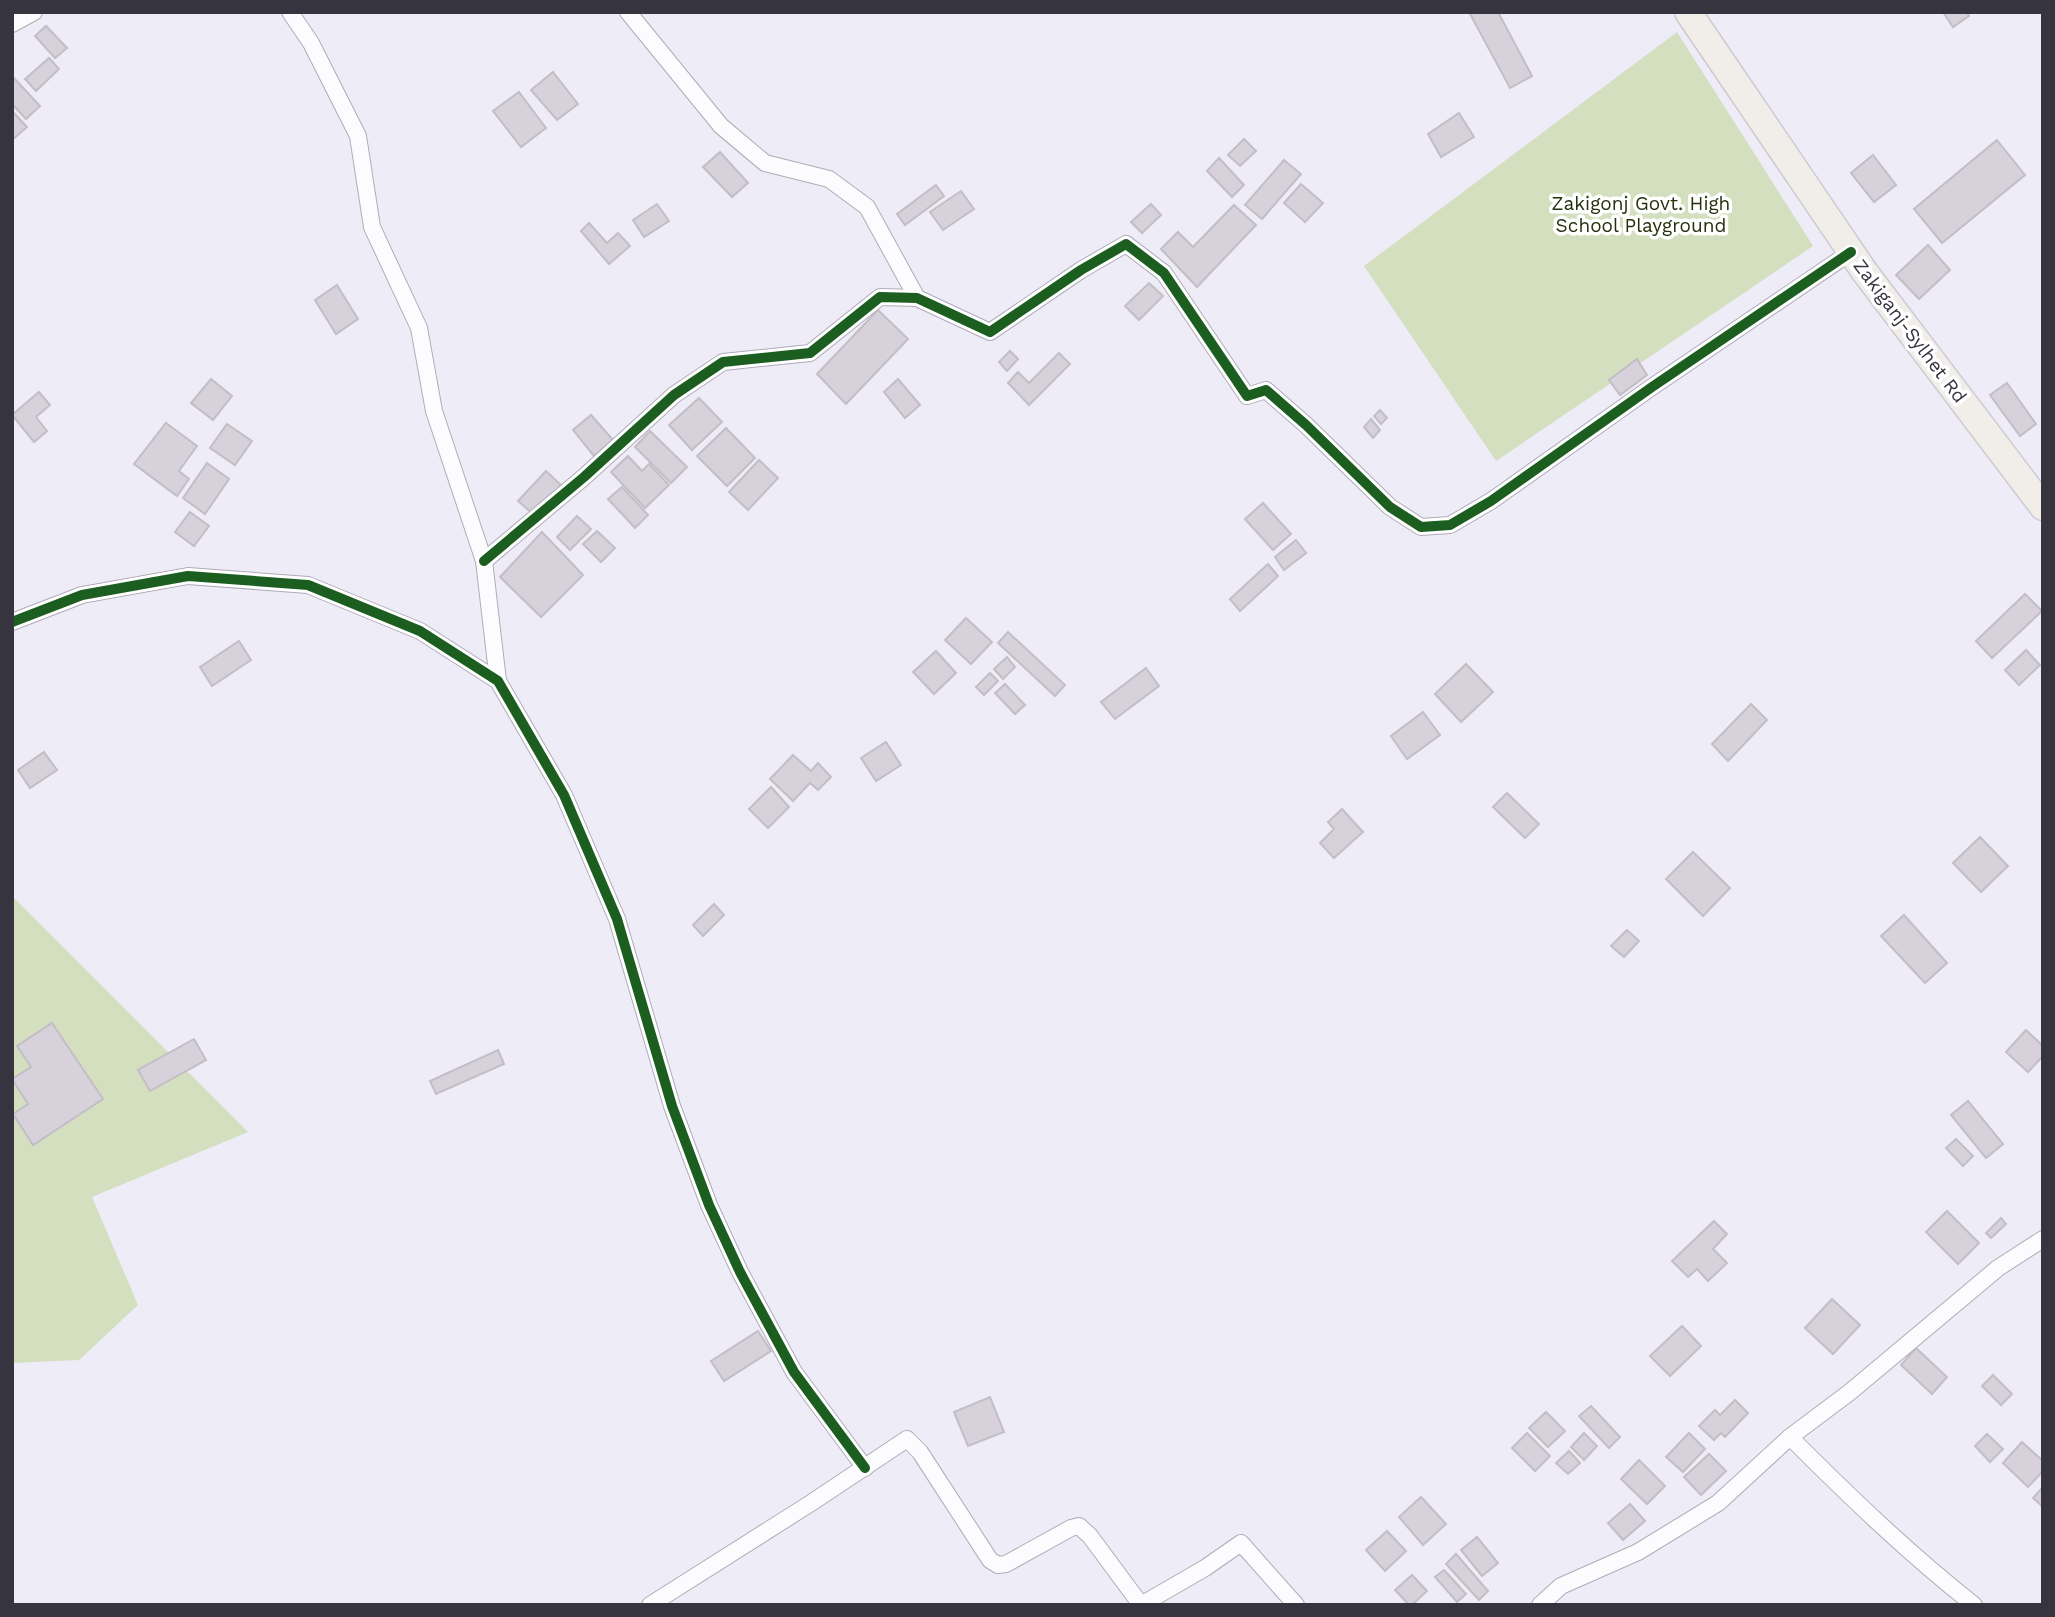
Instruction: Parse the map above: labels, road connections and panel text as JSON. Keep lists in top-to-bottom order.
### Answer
{
  "streets": {
    "main road": ["Zakiganj-Sylhet Rd"]
  },
  "parks": ["Zakigonj Govt. High School Playground"]
}
